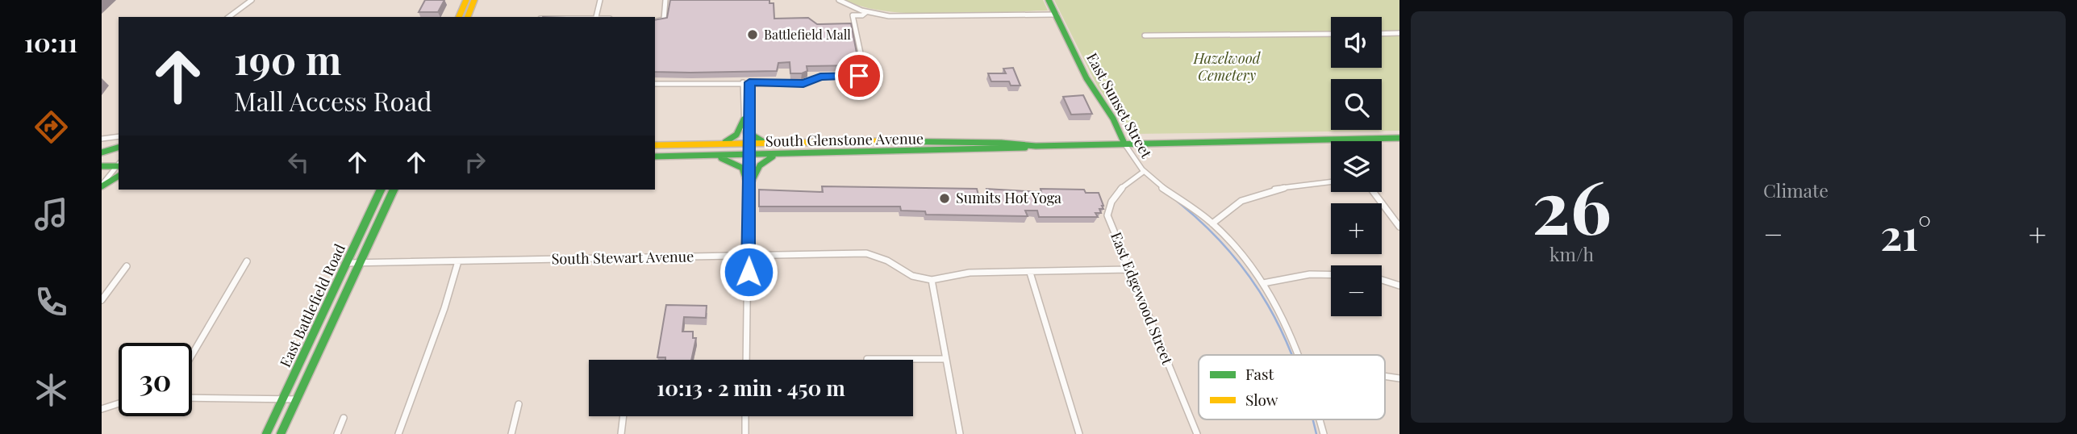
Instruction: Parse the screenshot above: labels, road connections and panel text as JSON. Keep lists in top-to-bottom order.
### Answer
{
  "streets": {
    "main road": ["East Sunset Street", "South Glenstone Avenue", "East Battlefield Road"],
    "street": ["South Stewart Avenue", "East Edgewood Street"]
  },
  "crossings": [
    ["East Sunset Street", "South Glenstone Avenue"],
    ["East Sunset Street", "East Edgewood Street"],
    ["South Stewart Avenue", "East Edgewood Street"],
    ["South Stewart Avenue", "East Battlefield Road"]
  ],
  "parks": ["Hazelwood Cemetery"],
  "places": ["Battlefield Mall", "Sumits Hot Yoga"],
  "legend": ["Fast", "Slow"],
  "page": {
    "tabs": "10:11",
    "tile": [
      ["26", "km/h"],
      "Climate"
    ],
    "map_buttons": ["+", "−"],
    "turn": ["190 m", "Mall Access Road"],
    "heat": ["−", "21°", "+"],
    "limit": "30",
    "trip": "10:13 · 2 min · 450 m"
  }
}
